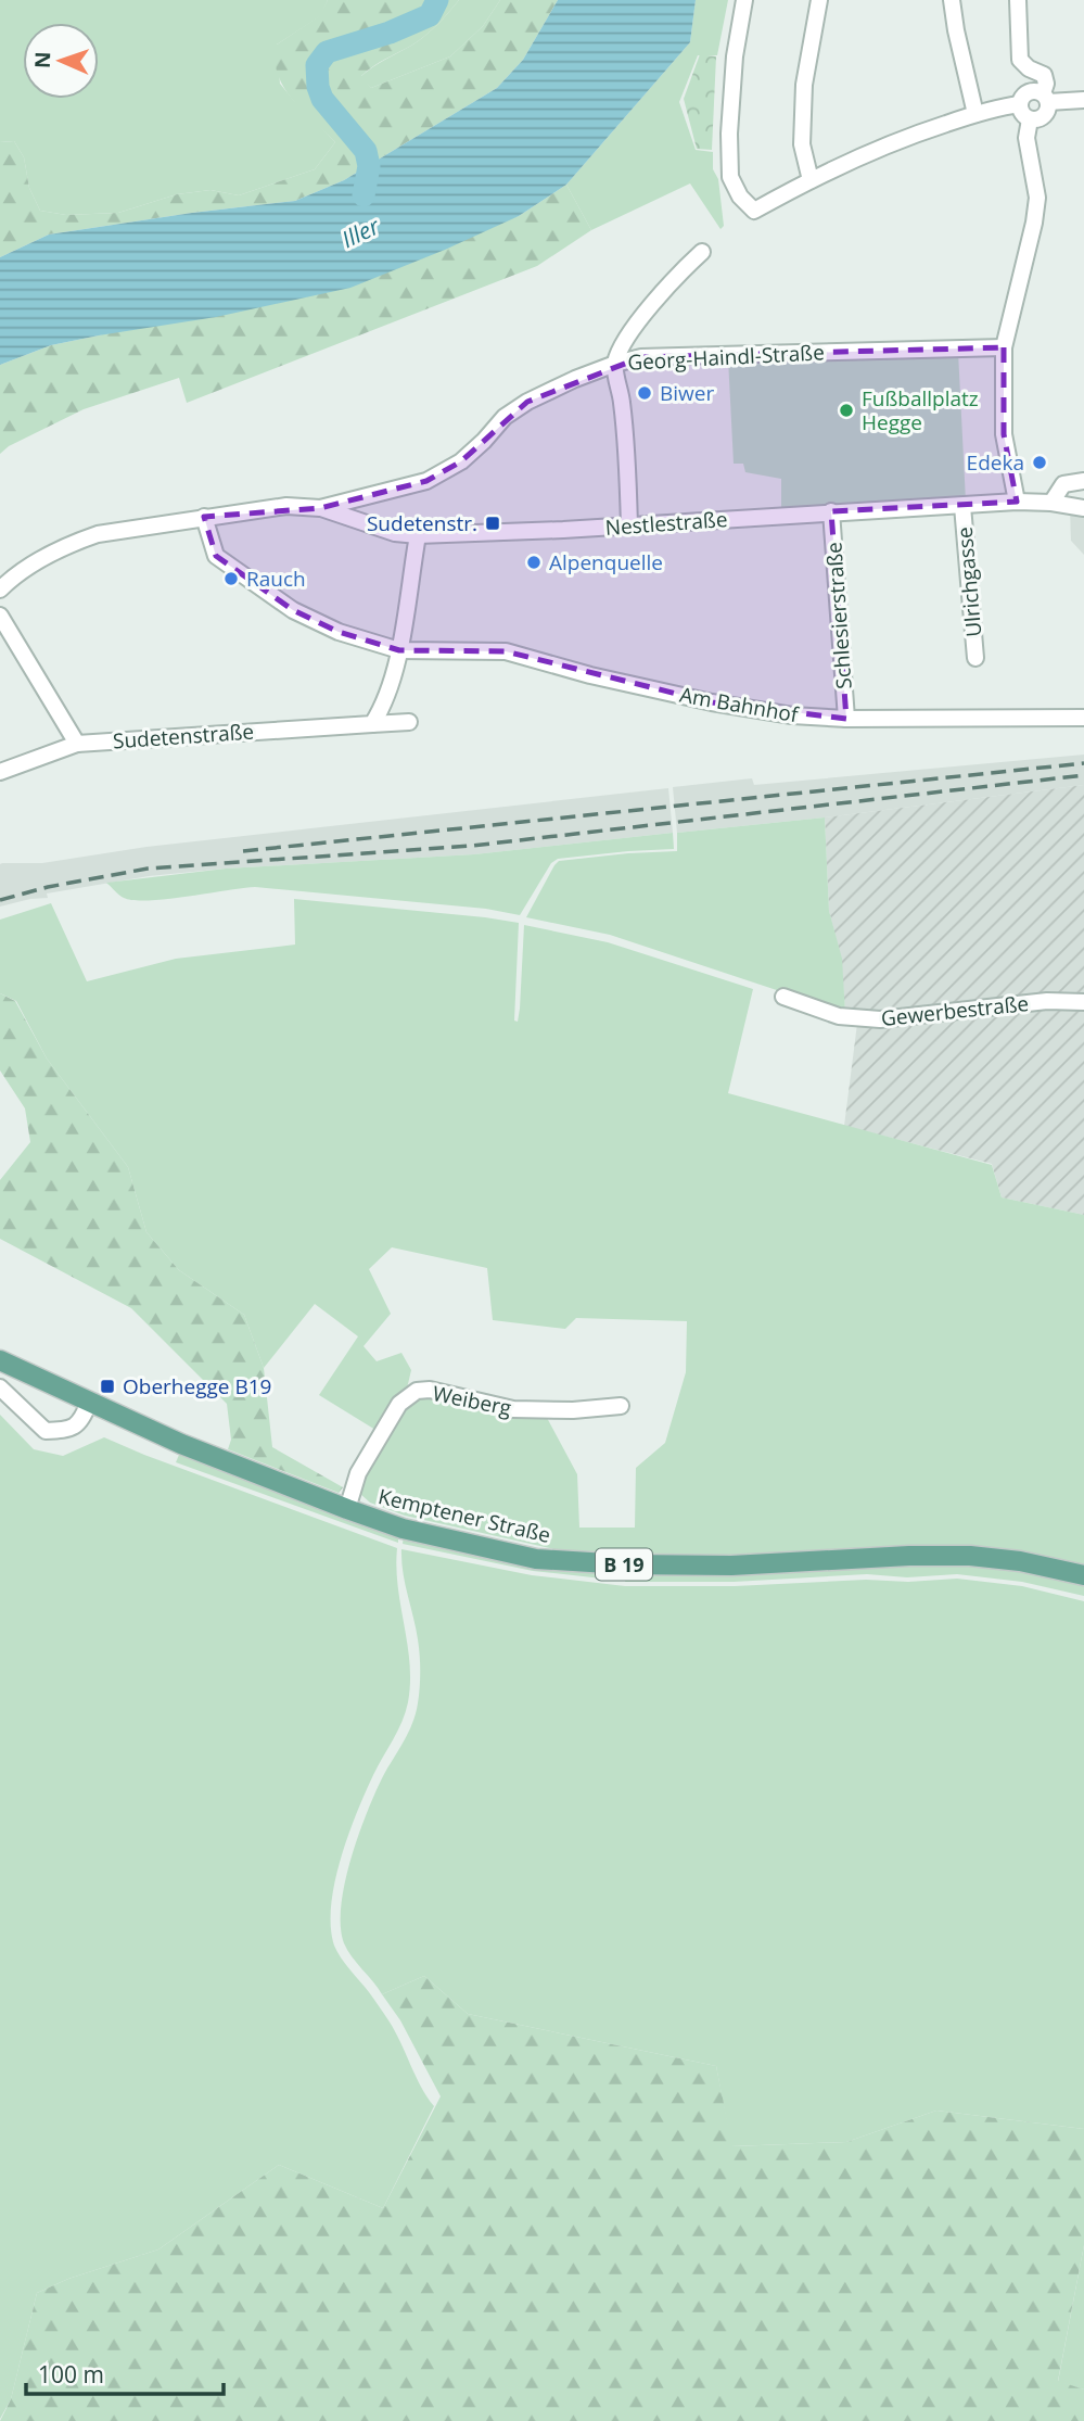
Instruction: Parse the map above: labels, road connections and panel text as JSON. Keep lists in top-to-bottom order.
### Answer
{
  "streets": {
    "main road": ["Kemptener Straße", "B 19"],
    "street": [
      "Georg-Haindl-Straße",
      "Nestlestraße",
      "Ulrichgasse",
      "Schlesierstraße",
      "Am Bahnhof",
      "Sudetenstraße",
      "Gewerbestraße",
      "Weiberg"
    ]
  },
  "crossings": [
    ["Georg-Haindl-Straße", "Nestlestraße"],
    ["Georg-Haindl-Straße", "Am Bahnhof"],
    ["Nestlestraße", "Ulrichgasse"],
    ["Nestlestraße", "Schlesierstraße"],
    ["Schlesierstraße", "Am Bahnhof"],
    ["Weiberg", "Kemptener Straße"]
  ],
  "water": ["Iller"],
  "places": {
    "other": [
      "Biwer",
      "Fußballplatz Hegge",
      "Edeka",
      "Alpenquelle",
      "Rauch"
    ],
    "transit": ["Sudetenstr.", "Oberhegge B19"]
  },
  "scale_bar": "100 m",
  "north": "left"
}
